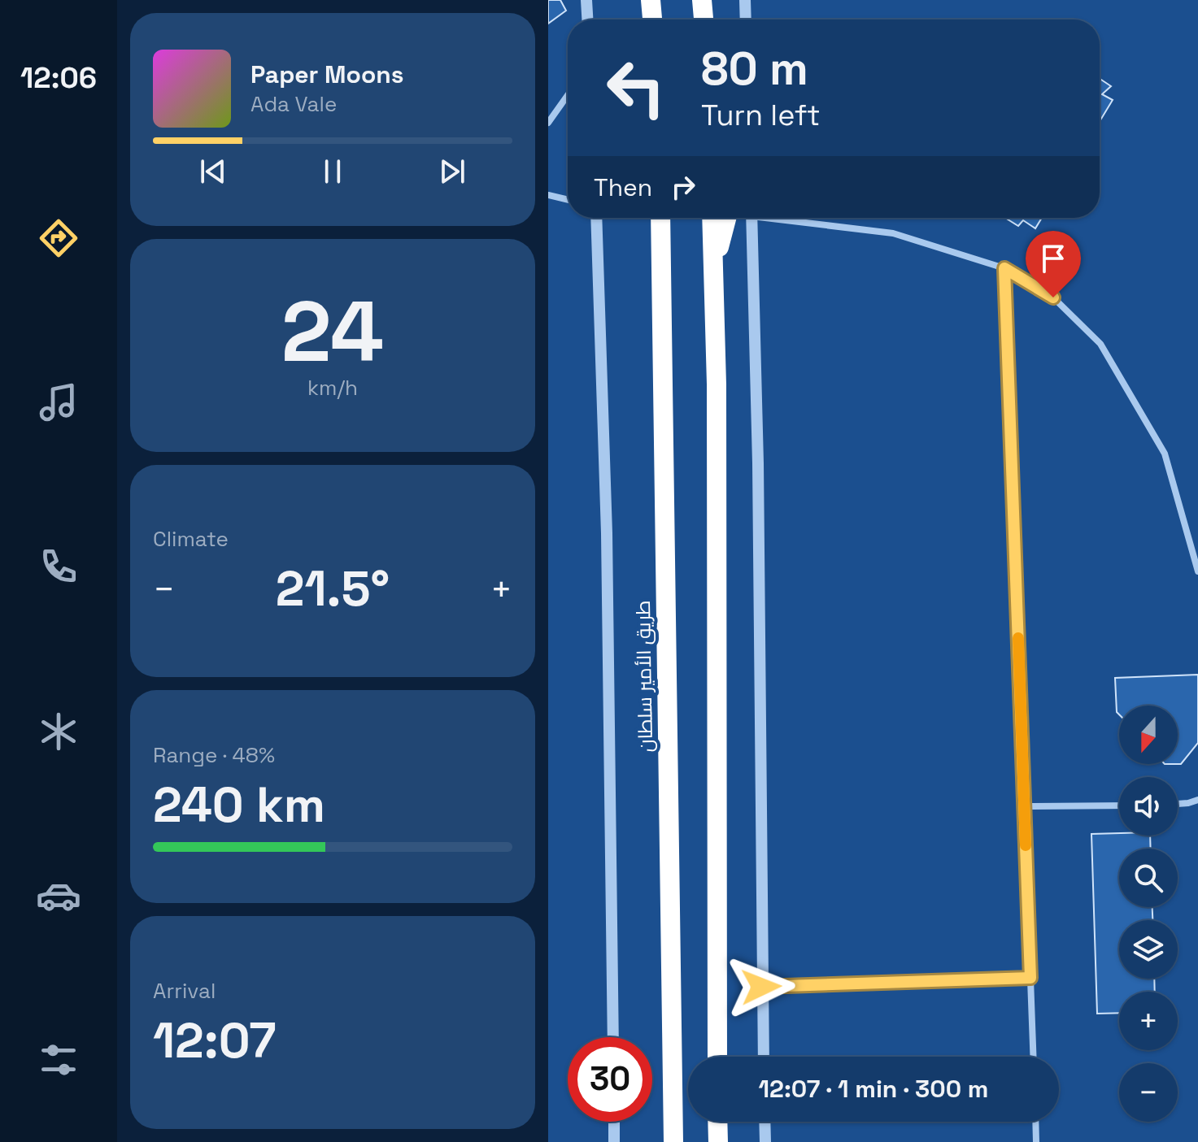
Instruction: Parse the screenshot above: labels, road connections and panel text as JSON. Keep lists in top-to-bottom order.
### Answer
{
  "streets": {
    "highway": ["طريق الأمير سلطان"]
  },
  "north": "bottom",
  "page": {
    "tabs": "12:06",
    "turn": ["80 m", "Turn left"],
    "song": ["Paper Moons", "Ada Vale"],
    "then": "Then",
    "tile": [
      ["24", "km/h"],
      "Climate",
      ["Range · 48%", "240 km"],
      ["Arrival", "12:07"]
    ],
    "heat": ["−", "21.5°", "+"],
    "map_buttons": ["+", "−"],
    "limit": "30",
    "trip": "12:07 · 1 min · 300 m"
  }
}
